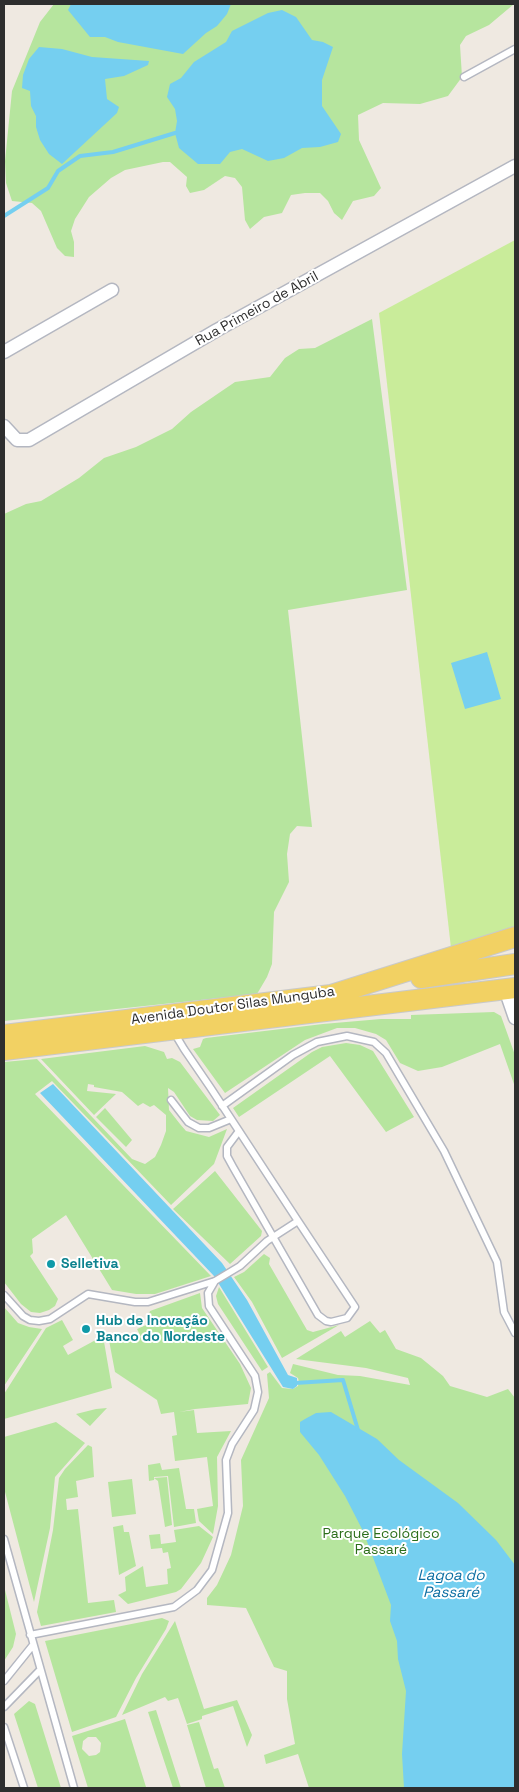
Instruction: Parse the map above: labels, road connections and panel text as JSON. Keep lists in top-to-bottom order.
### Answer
{
  "streets": {
    "main road": ["Avenida Doutor Silas Munguba"],
    "street": ["Rua Primeiro de Abril"]
  },
  "water": ["Lagoa do Passaré"],
  "parks": ["Parque Ecológico Passaré"],
  "places": ["Selletiva", "Hub de Inovação Banco do Nordeste"]
}
